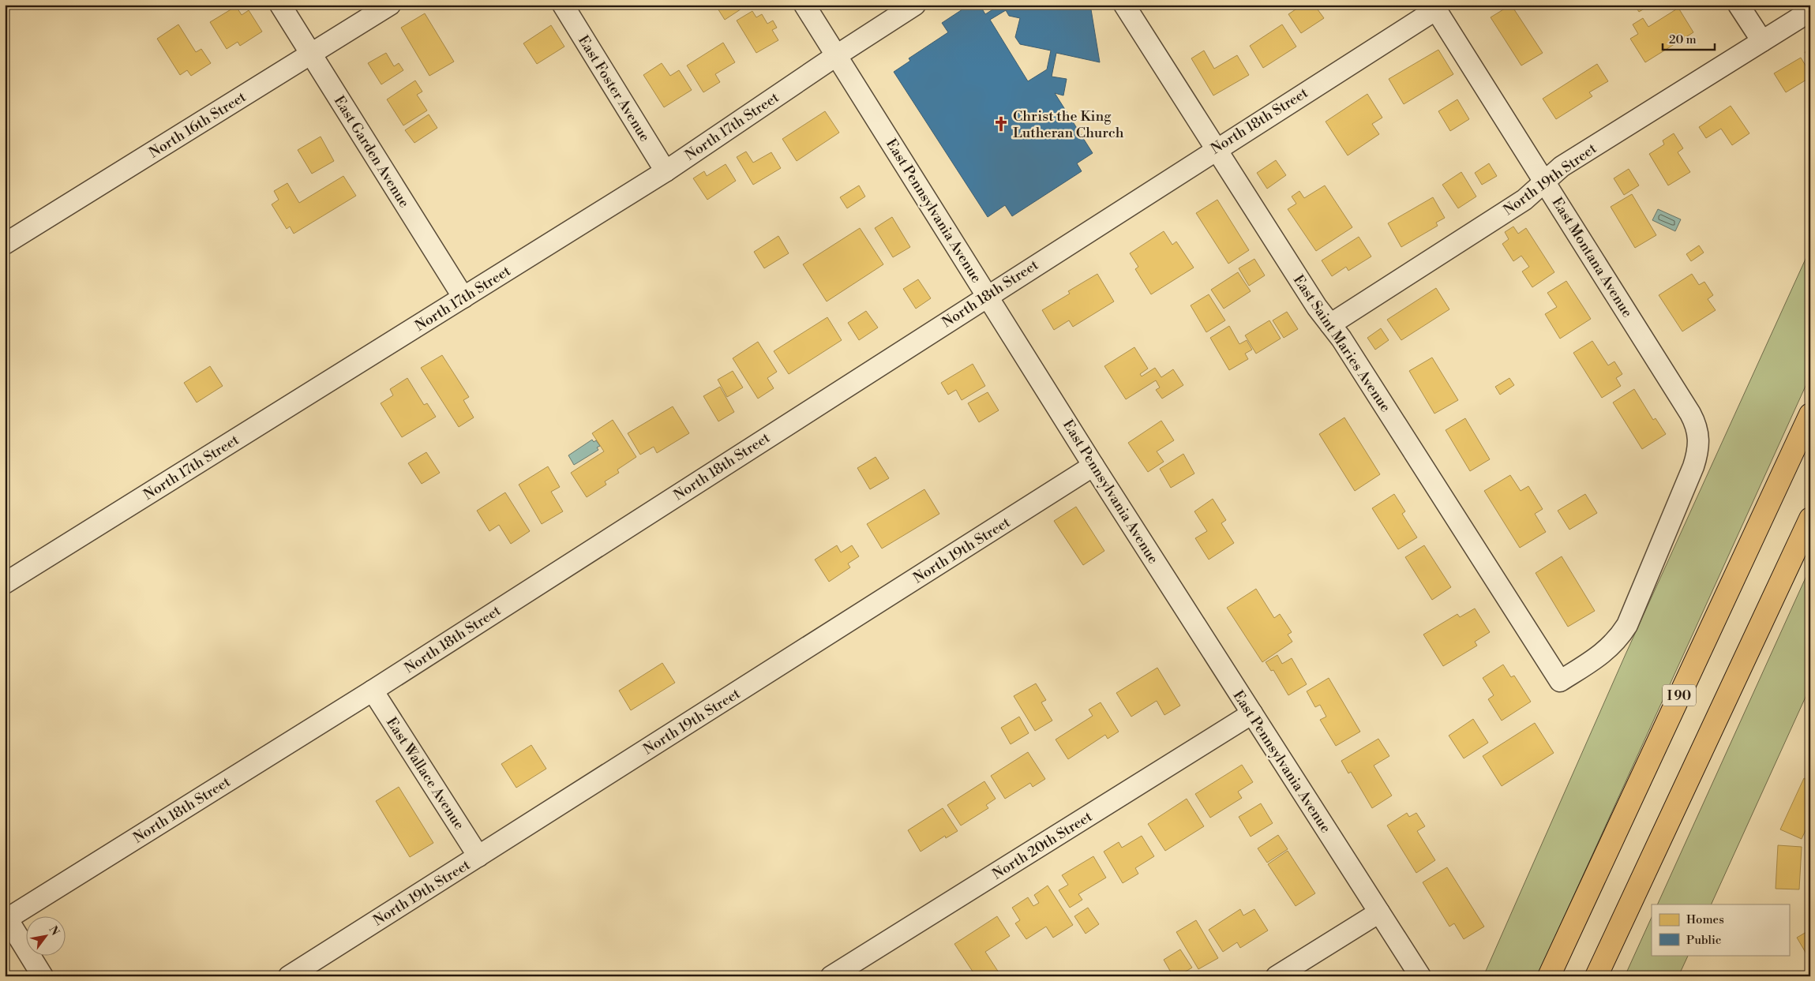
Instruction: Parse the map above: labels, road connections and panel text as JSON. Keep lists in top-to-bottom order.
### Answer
{
  "streets": {
    "highway": ["I 90"],
    "street": [
      "East Foster Avenue",
      "North 18th Street",
      "North 16th Street",
      "North 17th Street",
      "East Garden Avenue",
      "North 19th Street",
      "East Pennsylvania Avenue",
      "East Montana Avenue",
      "East Saint Maries Avenue",
      "East Wallace Avenue",
      "North 20th Street"
    ]
  },
  "crossings": [
    ["East Foster Avenue", "North 17th Street"],
    ["North 18th Street", "East Pennsylvania Avenue"],
    ["North 18th Street", "East Montana Avenue"],
    ["North 18th Street", "East Saint Maries Avenue"],
    ["North 18th Street", "East Wallace Avenue"],
    ["North 16th Street", "East Garden Avenue"],
    ["North 17th Street", "East Garden Avenue"],
    ["North 17th Street", "East Pennsylvania Avenue"],
    ["North 19th Street", "East Pennsylvania Avenue"],
    ["North 19th Street", "East Montana Avenue"],
    ["North 19th Street", "East Saint Maries Avenue"],
    ["North 19th Street", "East Wallace Avenue"],
    ["East Pennsylvania Avenue", "North 20th Street"],
    ["East Montana Avenue", "East Saint Maries Avenue"]
  ],
  "places": {
    "church": ["Christ the King Lutheran Church"]
  },
  "legend": ["Homes", "Public"],
  "scale_bar": "20 m",
  "north": "top right"
}
